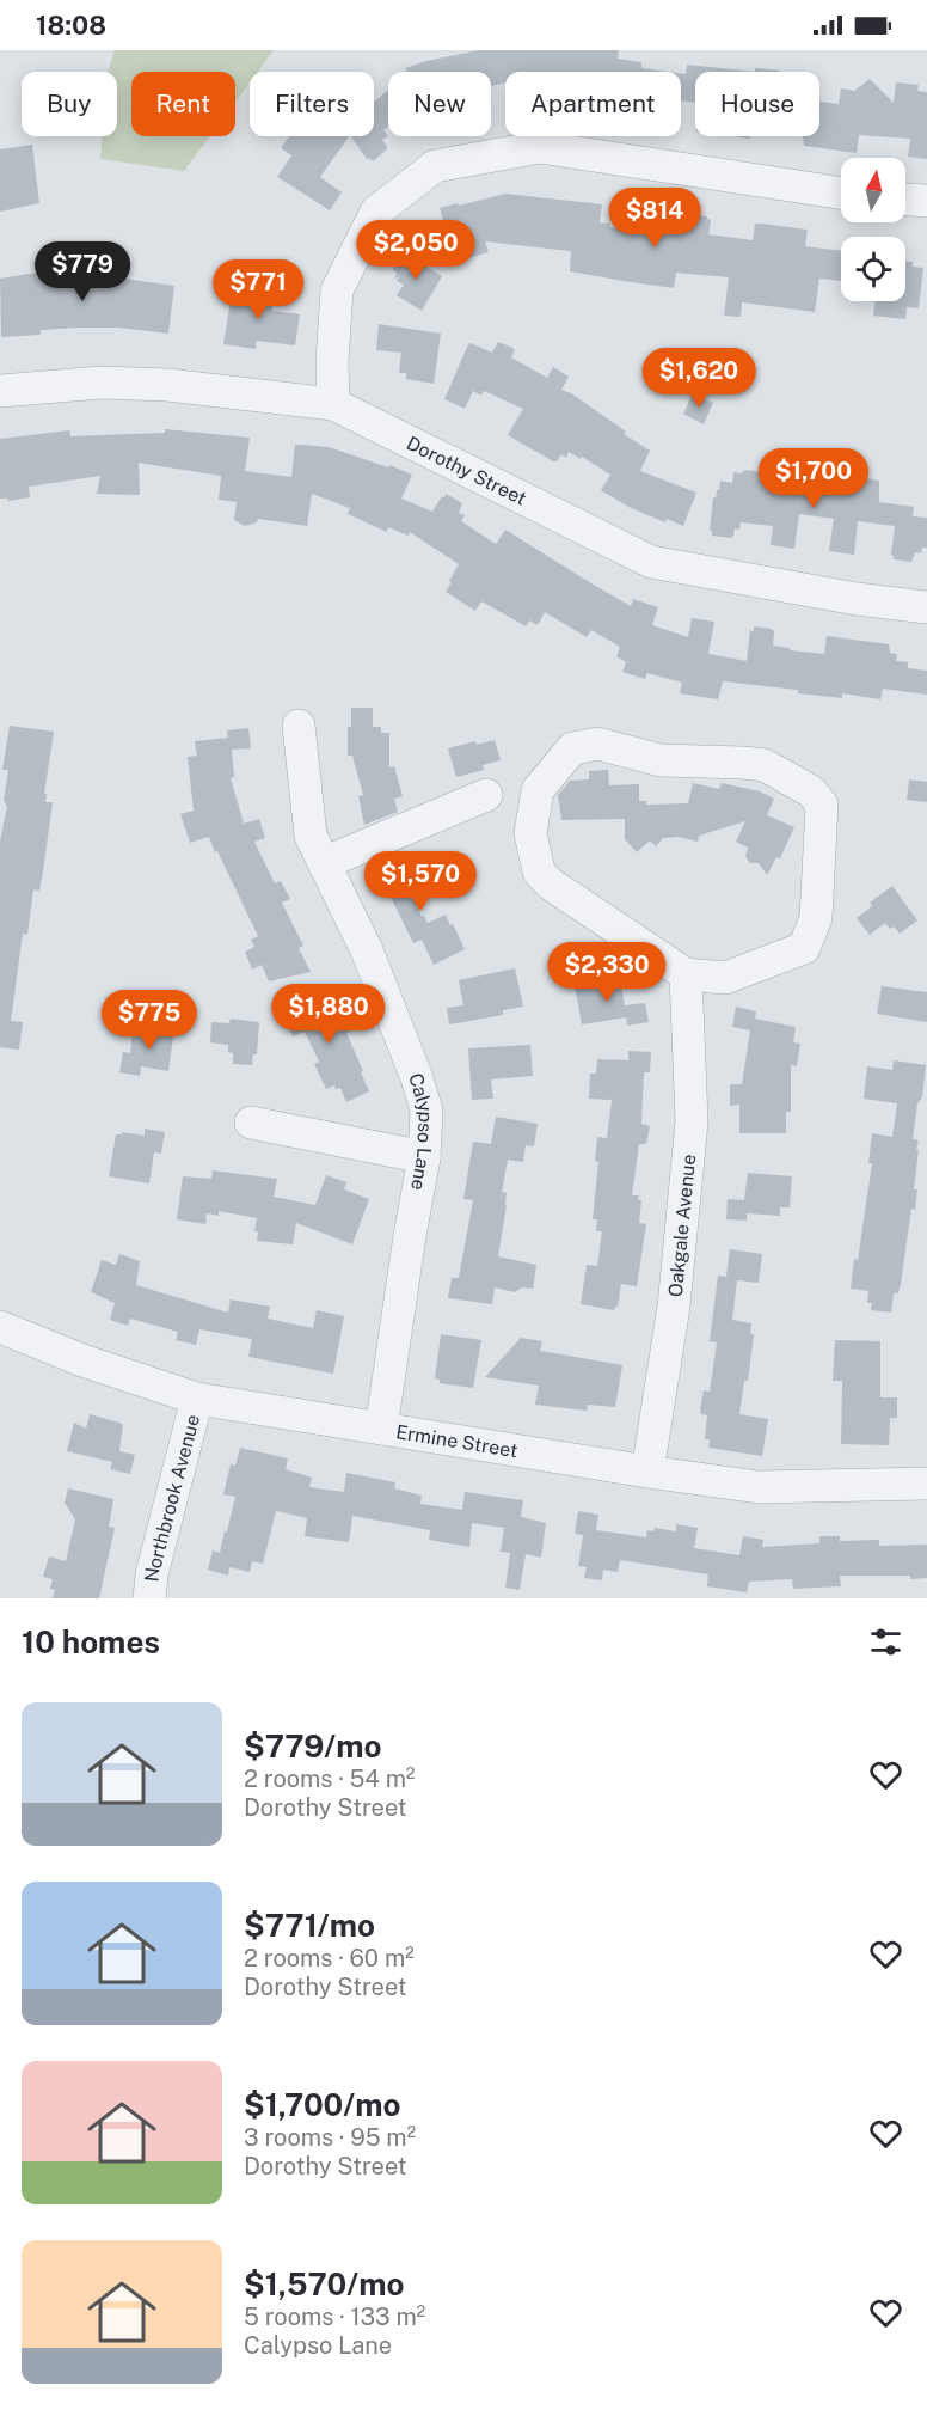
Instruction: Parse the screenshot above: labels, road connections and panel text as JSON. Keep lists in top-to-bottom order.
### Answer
{
  "streets": {
    "street": [
      "Dorothy Street",
      "Calypso Lane",
      "Oakgale Avenue",
      "Ermine Street",
      "Northbrook Avenue"
    ]
  },
  "crossings": [
    ["Calypso Lane", "Ermine Street"],
    ["Oakgale Avenue", "Ermine Street"],
    ["Ermine Street", "Northbrook Avenue"]
  ],
  "north": "top",
  "page": {
    "status": "18:08",
    "chip": [
      "Buy",
      "Rent",
      "Filters",
      "New",
      "Apartment",
      "House"
    ],
    "price": [
      "$814",
      "$2,050",
      "$779",
      "$771",
      "$1,620",
      "$1,700",
      "$1,570",
      "$2,330",
      "$1,880",
      "$775"
    ],
    "heading": "10 homes",
    "list": [
      {
        "name": "$779/mo",
        "note": "2 rooms · 54 m² · Dorothy Street"
      },
      {
        "name": "$771/mo",
        "note": "2 rooms · 60 m² · Dorothy Street"
      },
      {
        "name": "$1,700/mo",
        "note": "3 rooms · 95 m² · Dorothy Street"
      },
      {
        "name": "$1,570/mo",
        "note": "5 rooms · 133 m² · Calypso Lane"
      }
    ]
  }
}
